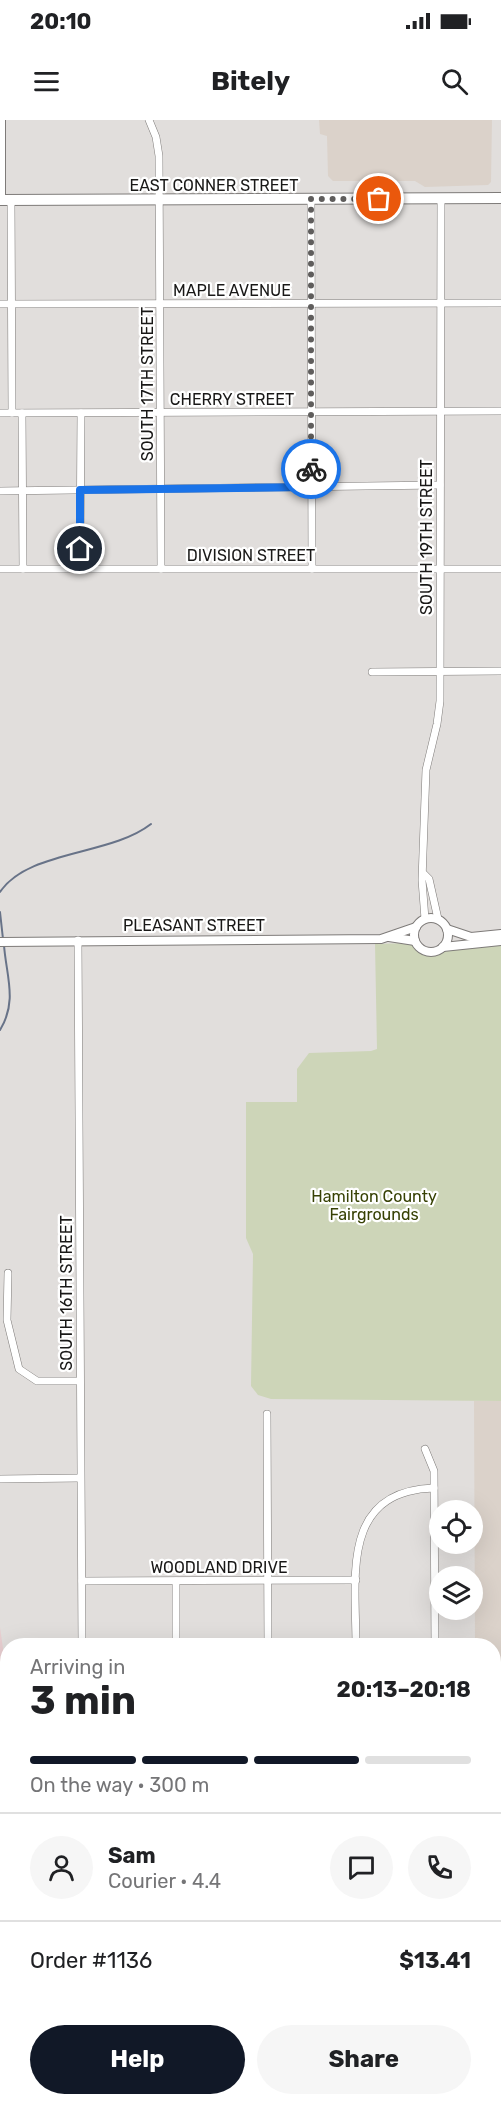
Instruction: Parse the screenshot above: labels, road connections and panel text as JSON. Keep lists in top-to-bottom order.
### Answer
{
  "streets": {
    "main road": ["EAST CONNER STREET"],
    "street": [
      "MAPLE AVENUE",
      "SOUTH 17TH STREET",
      "CHERRY STREET",
      "SOUTH 19TH STREET",
      "DIVISION STREET",
      "PLEASANT STREET",
      "SOUTH 16TH STREET",
      "WOODLAND DRIVE"
    ]
  },
  "crossings": [
    ["EAST CONNER STREET", "SOUTH 17TH STREET"],
    ["EAST CONNER STREET", "SOUTH 19TH STREET"],
    ["MAPLE AVENUE", "SOUTH 17TH STREET"],
    ["MAPLE AVENUE", "SOUTH 19TH STREET"],
    ["SOUTH 17TH STREET", "CHERRY STREET"],
    ["SOUTH 17TH STREET", "DIVISION STREET"],
    ["CHERRY STREET", "SOUTH 19TH STREET"],
    ["SOUTH 19TH STREET", "DIVISION STREET"],
    ["SOUTH 19TH STREET", "PLEASANT STREET"],
    ["PLEASANT STREET", "SOUTH 16TH STREET"],
    ["SOUTH 16TH STREET", "WOODLAND DRIVE"]
  ],
  "parks": ["Hamilton County Fairgrounds"],
  "page": {
    "status": "20:10",
    "header": "Bitely",
    "heading": ["3 min", "Arriving in", "20:13–20:18"],
    "panel": [
      "Sam",
      "Courier · 4.4",
      "Order #1136",
      "$13.41"
    ],
    "bar": "On the way · 300 m",
    "buttons": ["Help", "Share"]
  }
}
